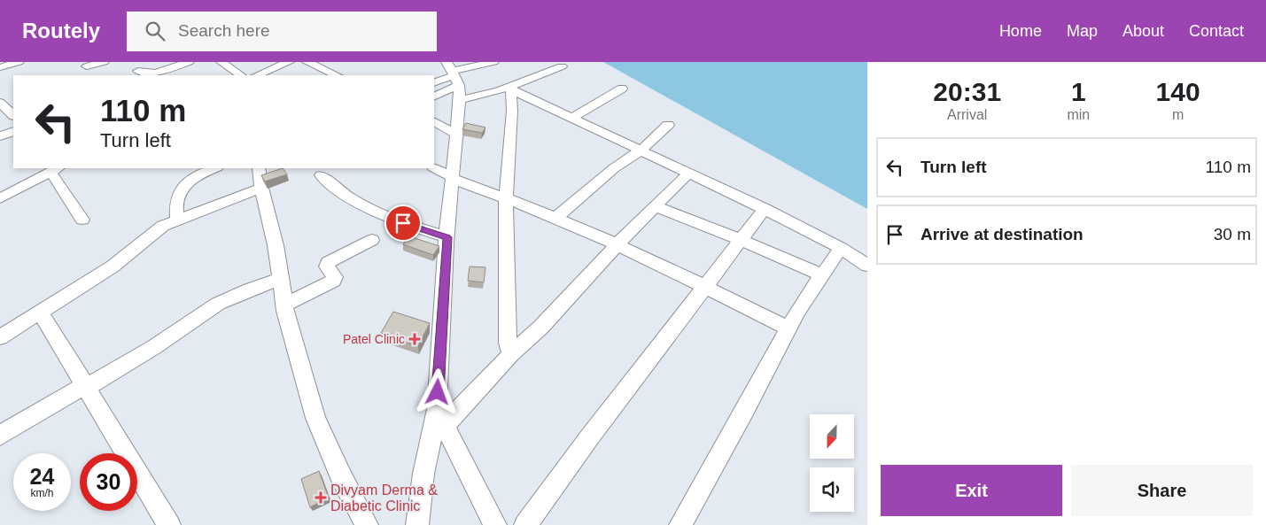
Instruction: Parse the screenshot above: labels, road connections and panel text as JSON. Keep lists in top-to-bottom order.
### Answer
{
  "places": {
    "health": ["Patel Clinic", "Divyam Derma & Diabetic Clinic"]
  },
  "north": "bottom",
  "page": {
    "header": "Routely",
    "search": "Search here",
    "nav": [
      "Home",
      "Map",
      "About",
      "Contact"
    ],
    "eta": [
      "20:31",
      "Arrival",
      "1",
      "min",
      "140",
      "m"
    ],
    "turn": ["110 m", "Turn left"],
    "list": [
      {
        "name": "Turn left",
        "value": "110 m"
      },
      {
        "name": "Arrive at destination",
        "value": "30 m"
      }
    ],
    "speed": "24 km/h",
    "limit": "30",
    "buttons": ["Exit", "Share"]
  }
}
